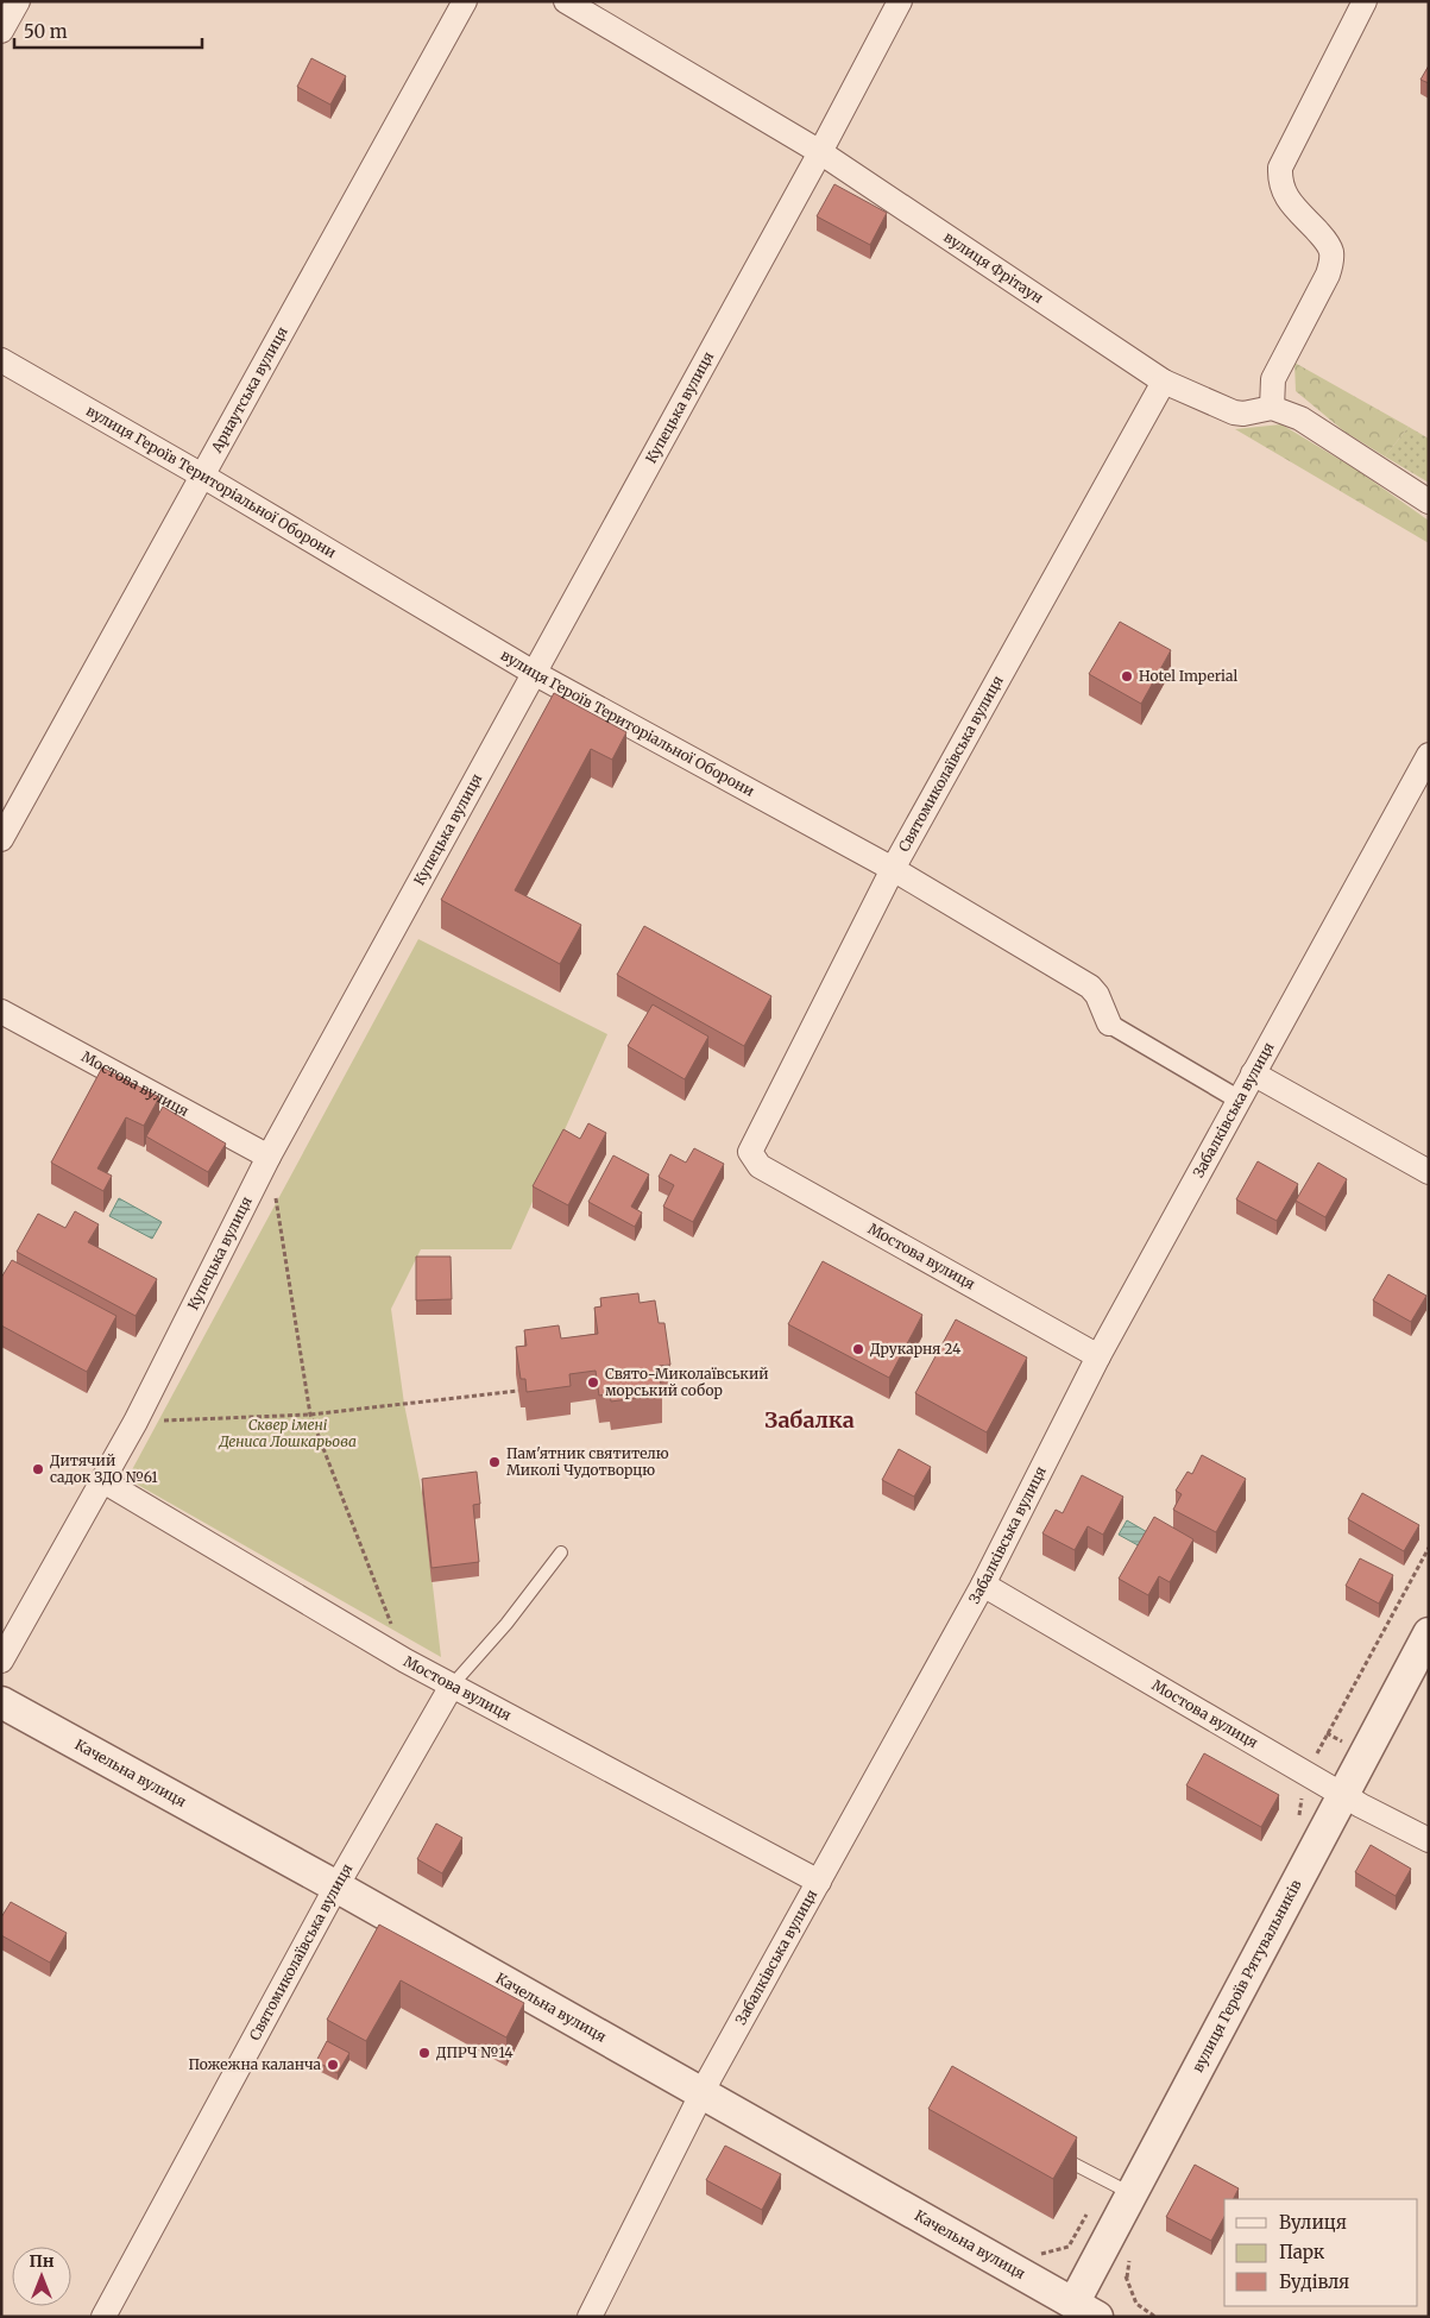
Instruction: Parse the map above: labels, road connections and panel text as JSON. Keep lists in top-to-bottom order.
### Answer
{
  "streets": {
    "street": [
      "вулиця Фрітаун",
      "Арнаутська вулиця",
      "Купецька вулиця",
      "вулиця Героїв Територіальної Оборони",
      "Святомиколаївська вулиця",
      "Мостова вулиця",
      "Забалківська вулиця",
      "Качельна вулиця",
      "вулиця Героїв Рятувальників"
    ]
  },
  "crossings": [
    ["вулиця Фрітаун", "Купецька вулиця"],
    ["вулиця Фрітаун", "Святомиколаївська вулиця"],
    ["Арнаутська вулиця", "вулиця Героїв Територіальної Оборони"],
    ["Купецька вулиця", "вулиця Героїв Територіальної Оборони"],
    ["Купецька вулиця", "Мостова вулиця"],
    ["вулиця Героїв Територіальної Оборони", "Святомиколаївська вулиця"],
    ["вулиця Героїв Територіальної Оборони", "Забалківська вулиця"],
    ["Святомиколаївська вулиця", "Мостова вулиця"],
    ["Святомиколаївська вулиця", "Качельна вулиця"],
    ["Мостова вулиця", "Забалківська вулиця"],
    ["Мостова вулиця", "вулиця Героїв Рятувальників"],
    ["Забалківська вулиця", "Качельна вулиця"],
    ["Качельна вулиця", "вулиця Героїв Рятувальників"]
  ],
  "districts": ["Забалка"],
  "parks": ["Сквер імені Дениса Лошкарьова"],
  "places": [
    "Hotel Imperial",
    "Друкарня 24",
    "Свято-Миколаївський морський собор",
    "Пам'ятник святителю Миколі Чудотворцю",
    "Дитячий садок ЗДО №61",
    "ДПРЧ №14",
    "Пожежна каланча"
  ],
  "legend": ["Вулиця", "Парк", "Будівля"],
  "scale_bar": "50 m",
  "north": "top"
}
